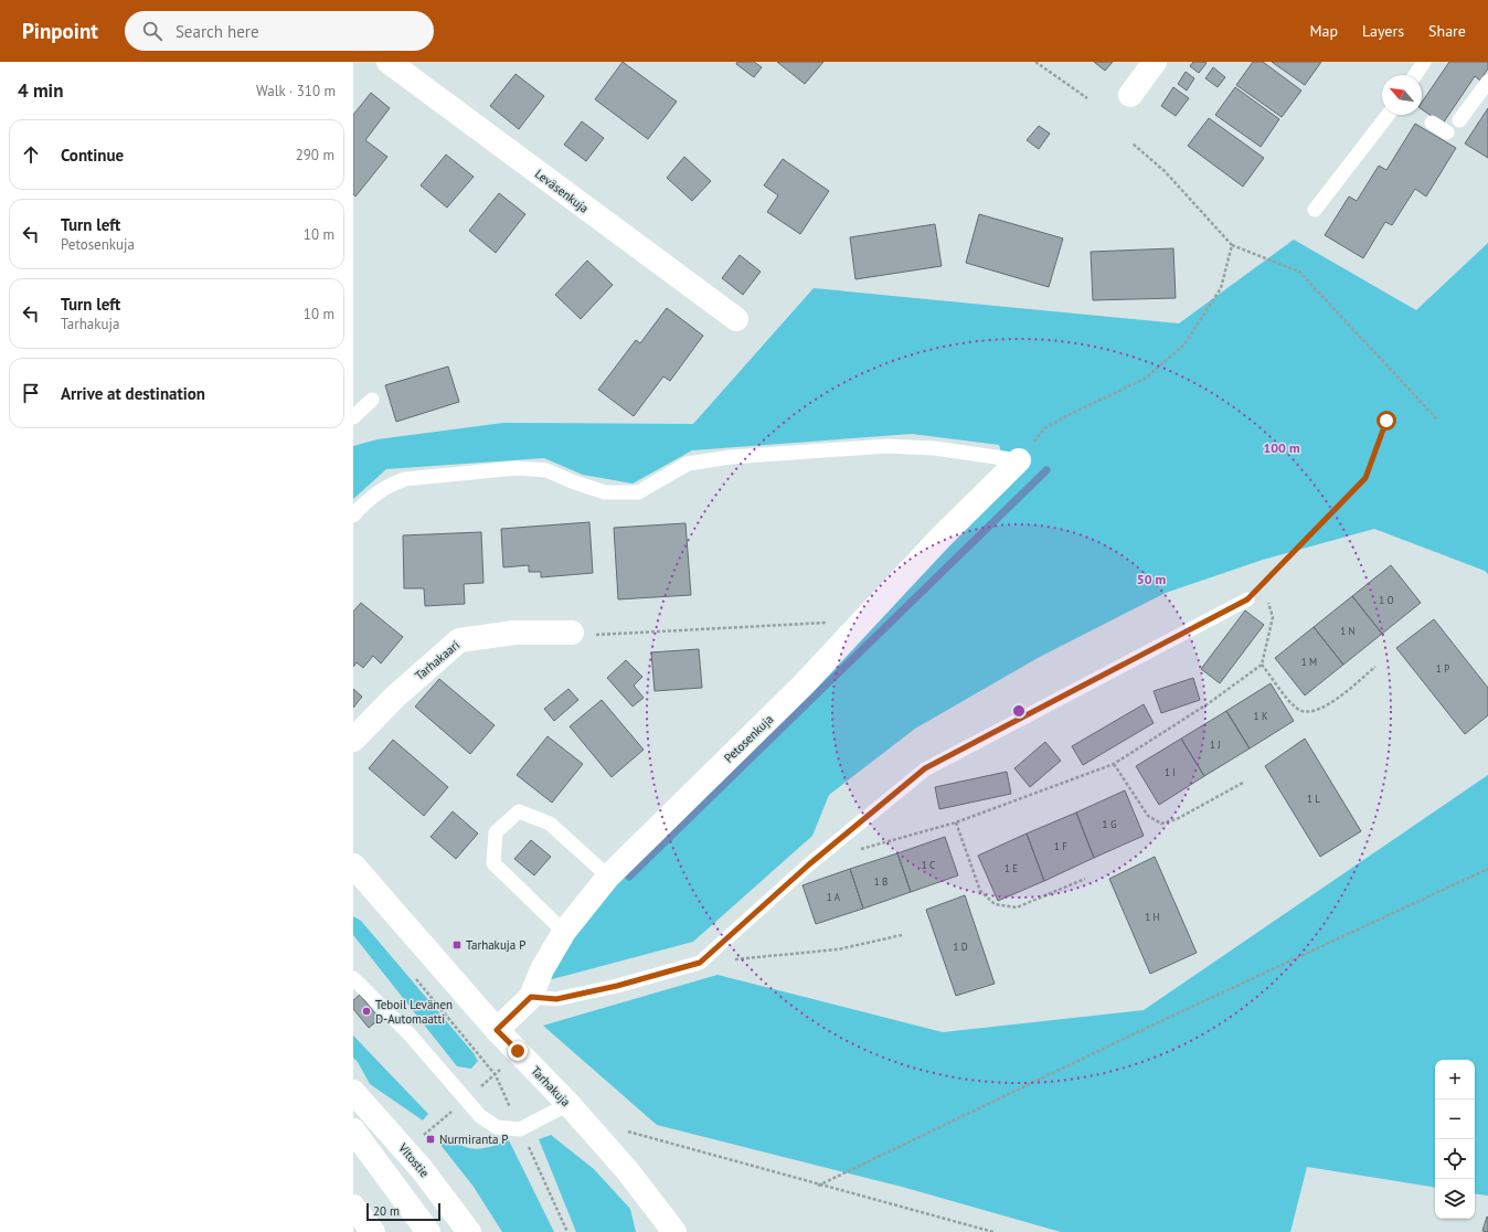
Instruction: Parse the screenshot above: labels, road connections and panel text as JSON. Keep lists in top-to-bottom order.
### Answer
{
  "streets": {
    "street": [
      "Leväsenkuja",
      "Tarhakaari",
      "Petosenkuja",
      "Tarhakuja",
      "Vitostie"
    ]
  },
  "crossings": [
    ["Petosenkuja", "Tarhakuja"]
  ],
  "places": {
    "transit": ["Tarhakuja P", "Nurmiranta P"],
    "other": ["Teboil Levänen D-Automaatti"]
  },
  "house_numbers": [
    "1 O",
    "1 N",
    "1 M",
    "1 P",
    "1 K",
    "1 J",
    "1 I",
    "1 L",
    "1 G",
    "1 F",
    "1 C",
    "1 E",
    "1 B",
    "1 A",
    "1 H",
    "1 D"
  ],
  "scale_bar": "20 m",
  "north": "top left",
  "page": {
    "header": "Pinpoint",
    "search": "Search here",
    "nav": ["Map", "Layers", "Share"],
    "heading": ["4 min", "Walk · 310 m"],
    "list": [
      ["Continue", "290 m"],
      ["Turn left", "Petosenkuja", "10 m"],
      ["Turn left", "Tarhakuja", "10 m"],
      "Arrive at destination"
    ],
    "map_buttons": ["+", "−"],
    "scale": "20 m"
  },
  "rings": ["100 m", "50 m"]
}
